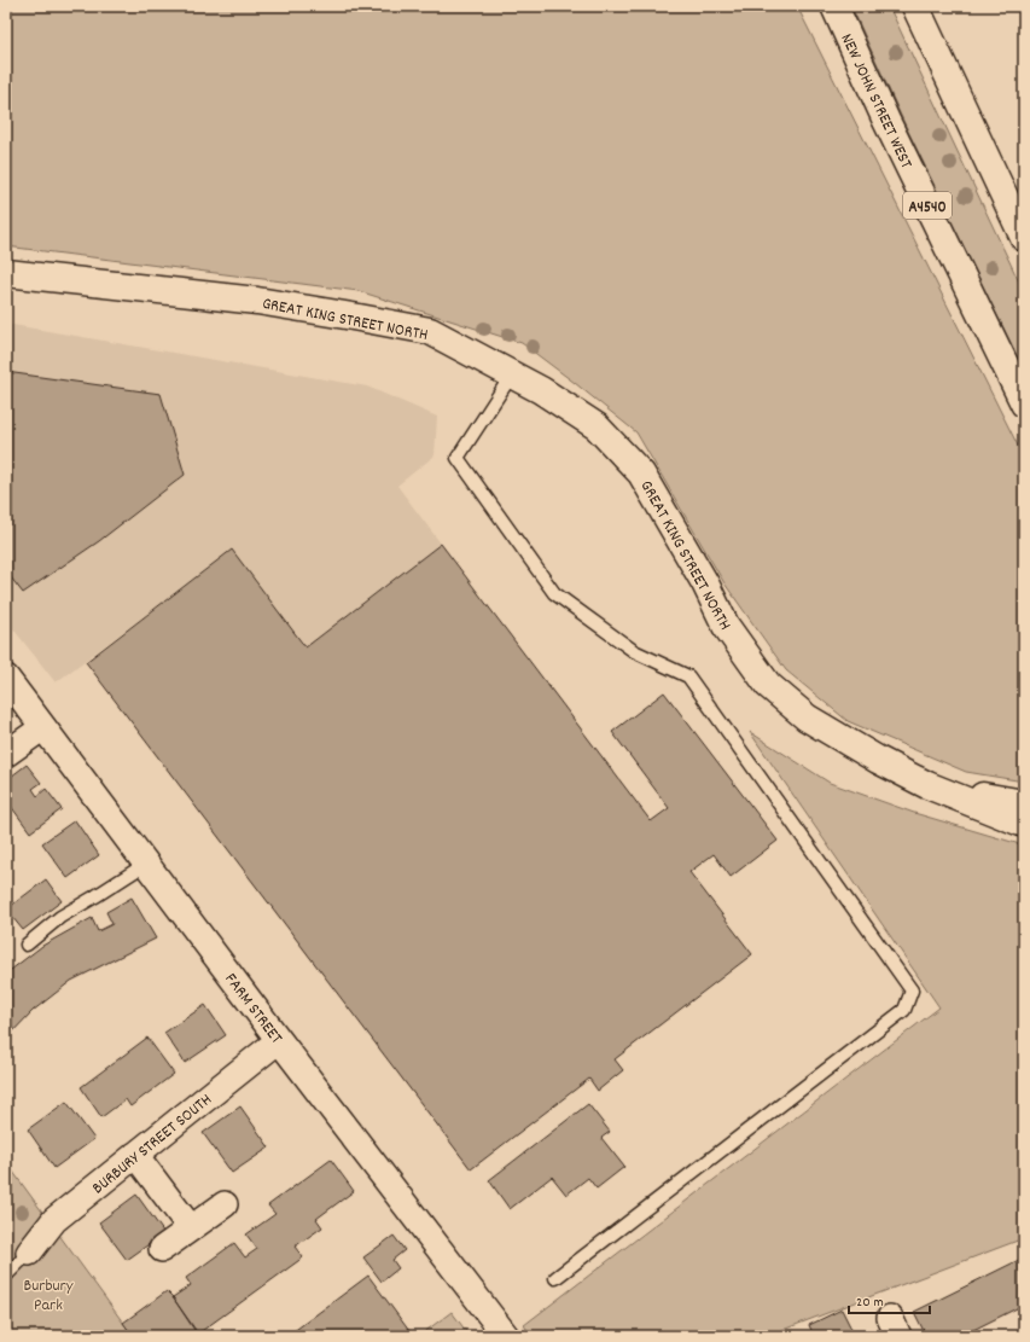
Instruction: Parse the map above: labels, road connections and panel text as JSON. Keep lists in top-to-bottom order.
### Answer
{
  "streets": {
    "main road": ["NEW JOHN STREET WEST", "A4540", "GREAT KING STREET NORTH"],
    "street": ["FARM STREET", "BURBURY STREET SOUTH"]
  },
  "crossings": [
    ["FARM STREET", "BURBURY STREET SOUTH"]
  ],
  "parks": ["Burbury Park"],
  "scale_bar": "20 m"
}
